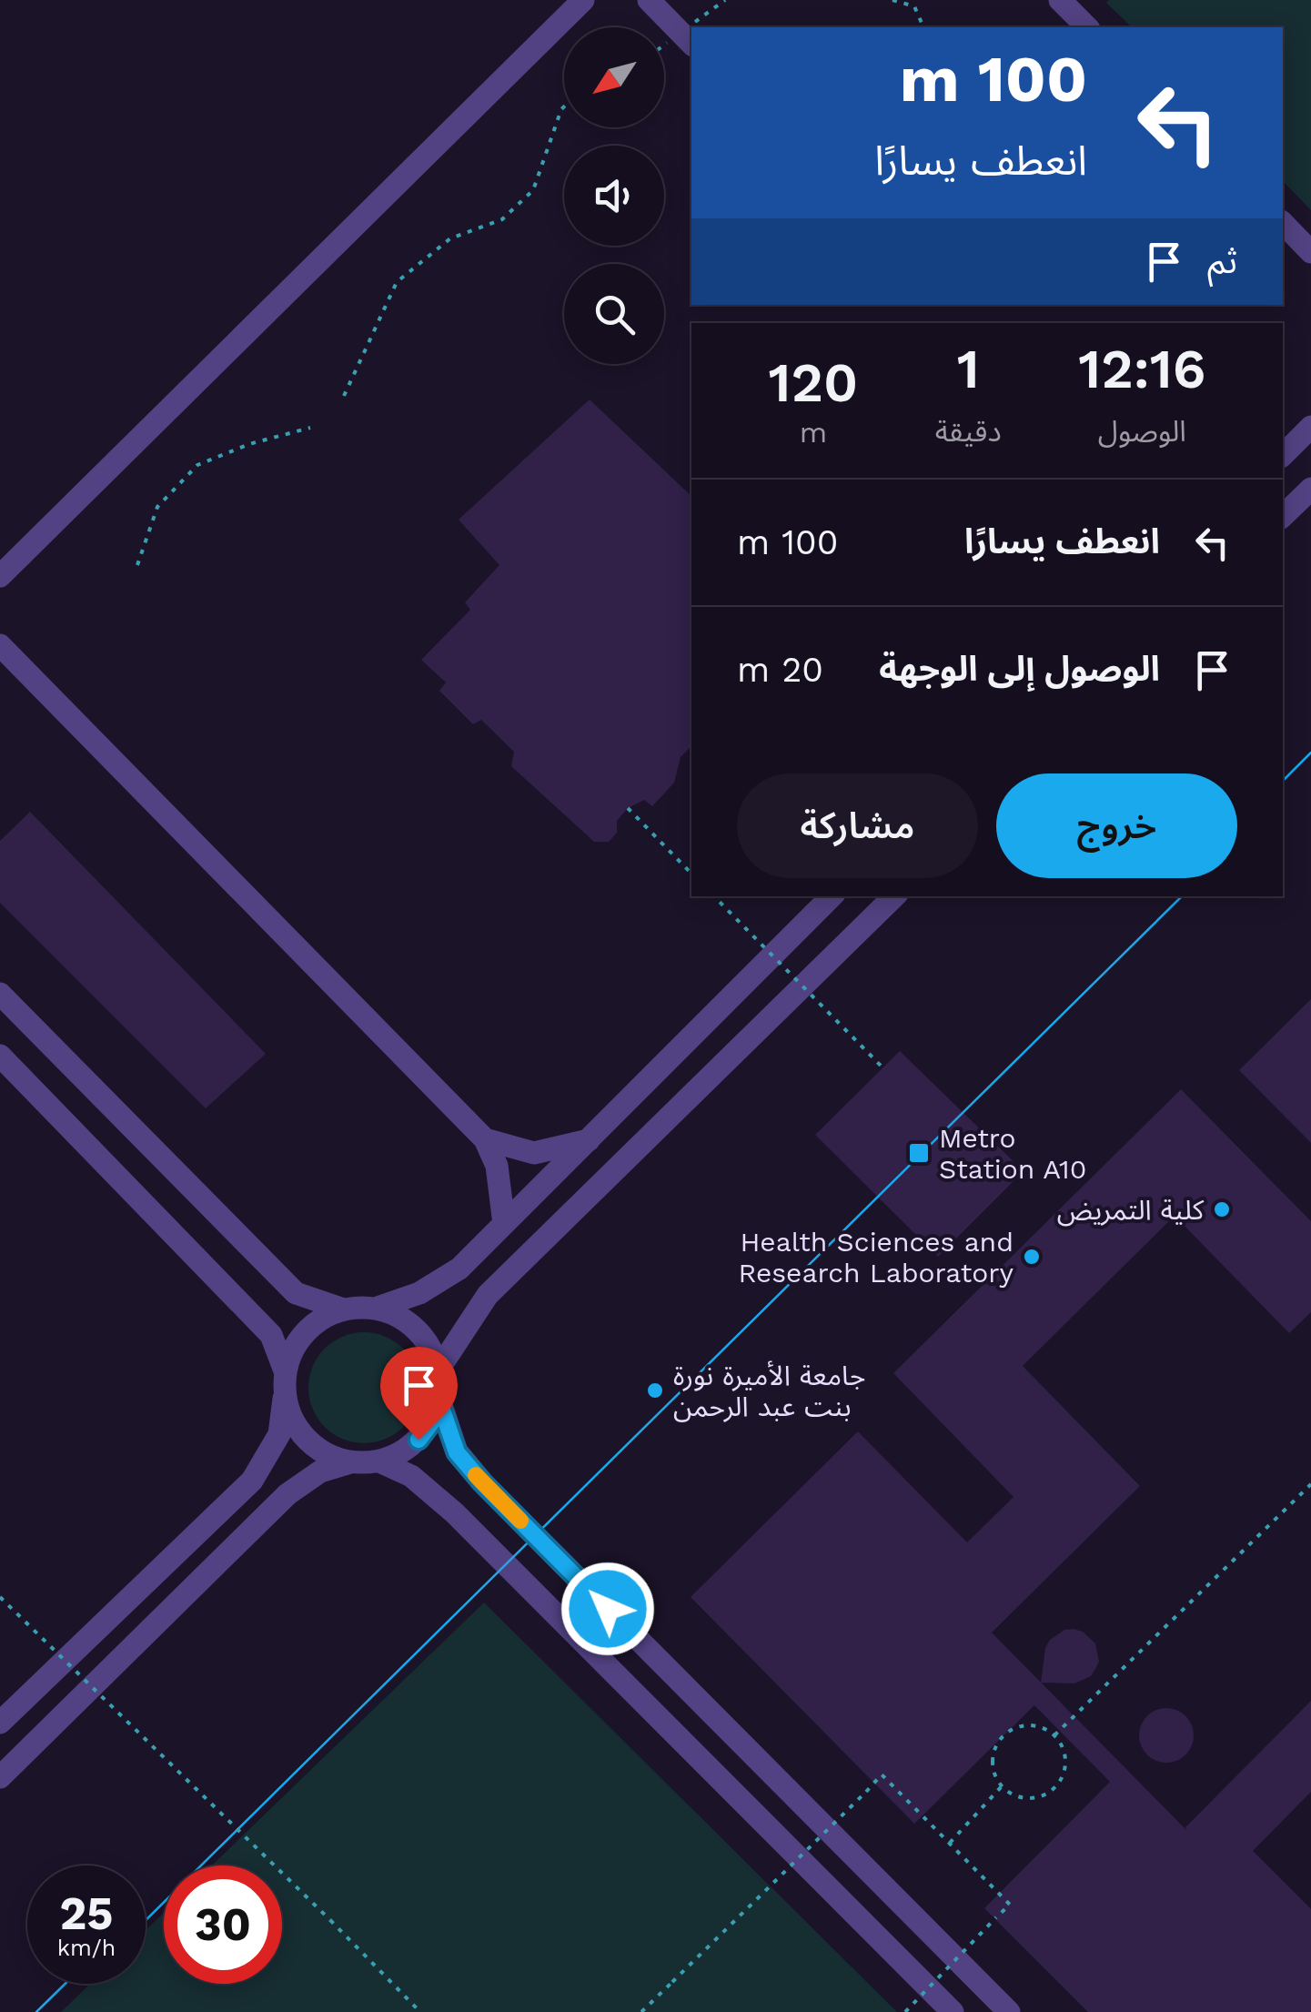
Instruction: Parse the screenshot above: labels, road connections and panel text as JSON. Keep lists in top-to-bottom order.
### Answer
{
  "places": {
    "transit": ["Metro Station A10"],
    "other": ["كلية التمريض", "Health Sciences and Research Laboratory", "جامعة الأميرة نورة بنت عبد الرحمن"]
  },
  "north": "bottom left",
  "page": {
    "turn": ["100 m", "انعطف يسارًا"],
    "then": "ثم",
    "eta": [
      "12:16",
      "الوصول",
      "1",
      "دقيقة",
      "120",
      "m"
    ],
    "list": [
      {
        "name": "انعطف يسارًا",
        "value": "100 m"
      },
      {
        "name": "الوصول إلى الوجهة",
        "value": "20 m"
      }
    ],
    "buttons": ["خروج", "مشاركة"],
    "speed": "25 km/h",
    "limit": "30"
  }
}
